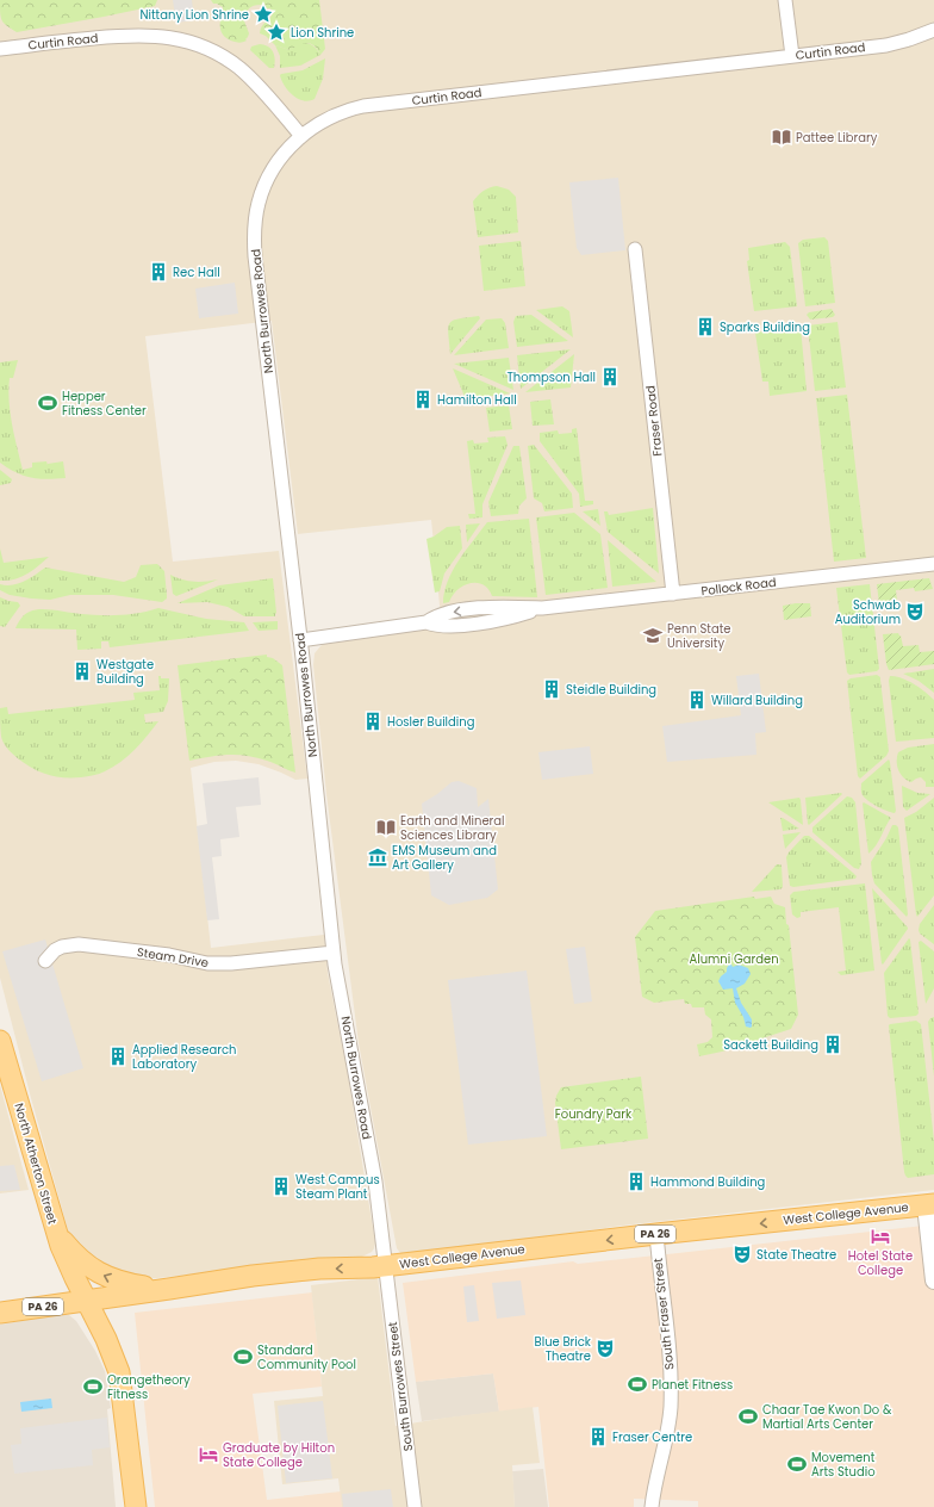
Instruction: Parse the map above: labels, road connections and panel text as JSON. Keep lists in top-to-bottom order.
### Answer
{
  "streets": {
    "main road": ["North Atherton Street", "West College Avenue", "PA 26"],
    "street": [
      "Curtin Road",
      "North Burrowes Road",
      "Fraser Road",
      "Pollock Road",
      "Steam Drive",
      "South Fraser Street",
      "South Burrowes Street"
    ]
  },
  "crossings": [
    ["Curtin Road", "North Burrowes Road"],
    ["North Burrowes Road", "Pollock Road"],
    ["North Burrowes Road", "Steam Drive"],
    ["North Burrowes Road", "West College Avenue"],
    ["North Burrowes Road", "South Burrowes Street"],
    ["Fraser Road", "Pollock Road"],
    ["North Atherton Street", "West College Avenue"],
    ["West College Avenue", "South Fraser Street"],
    ["West College Avenue", "South Burrowes Street"]
  ],
  "one_way": ["West College Avenue"],
  "parks": ["Alumni Garden", "Foundry Park"],
  "places": {
    "place": ["Nittany Lion Shrine", "Lion Shrine"],
    "library": ["Pattee Library", "Earth and Mineral Sciences Library"],
    "building": [
      "Rec Hall",
      "Sparks Building",
      "Thompson Hall",
      "Hamilton Hall",
      "Westgate Building",
      "Steidle Building",
      "Willard Building",
      "Hosler Building",
      "Sackett Building",
      "Applied Research Laboratory",
      "Hammond Building",
      "West Campus Steam Plant",
      "Fraser Centre"
    ],
    "sports": [
      "Hepper Fitness Center",
      "Standard Community Pool",
      "Planet Fitness",
      "Orangetheory Fitness",
      "Chaar Tae Kwon Do & Martial Arts Center",
      "Movement Arts Studio"
    ],
    "theatre": ["Schwab Auditorium", "State Theatre", "Blue Brick Theatre"],
    "school or university": ["Penn State University"],
    "museum": ["EMS Museum and Art Gallery"],
    "hotel": ["Hotel State College", "Graduate by Hilton State College"]
  }
}
